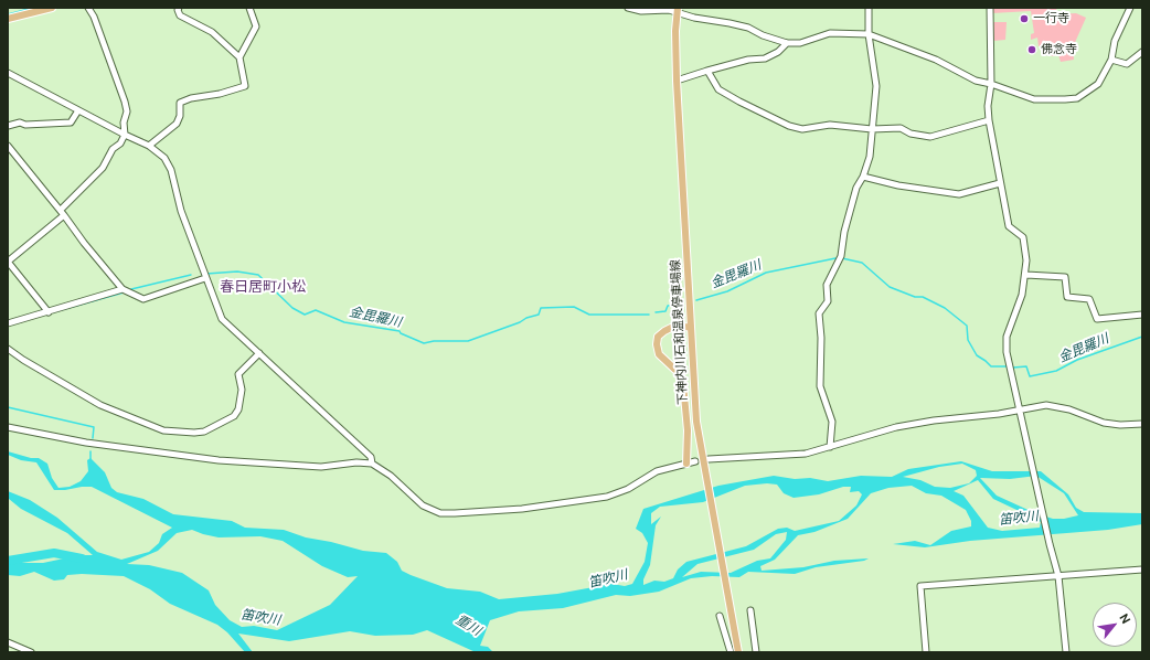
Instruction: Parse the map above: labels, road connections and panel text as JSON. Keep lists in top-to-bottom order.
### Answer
{
  "streets": {
    "main road": ["下神内川石和温泉停車場線"]
  },
  "districts": ["春日居町小松"],
  "water": ["金毘羅川", "笛吹川", "重川"],
  "places": ["一行寺", "佛念寺"],
  "north": "top right"
}
